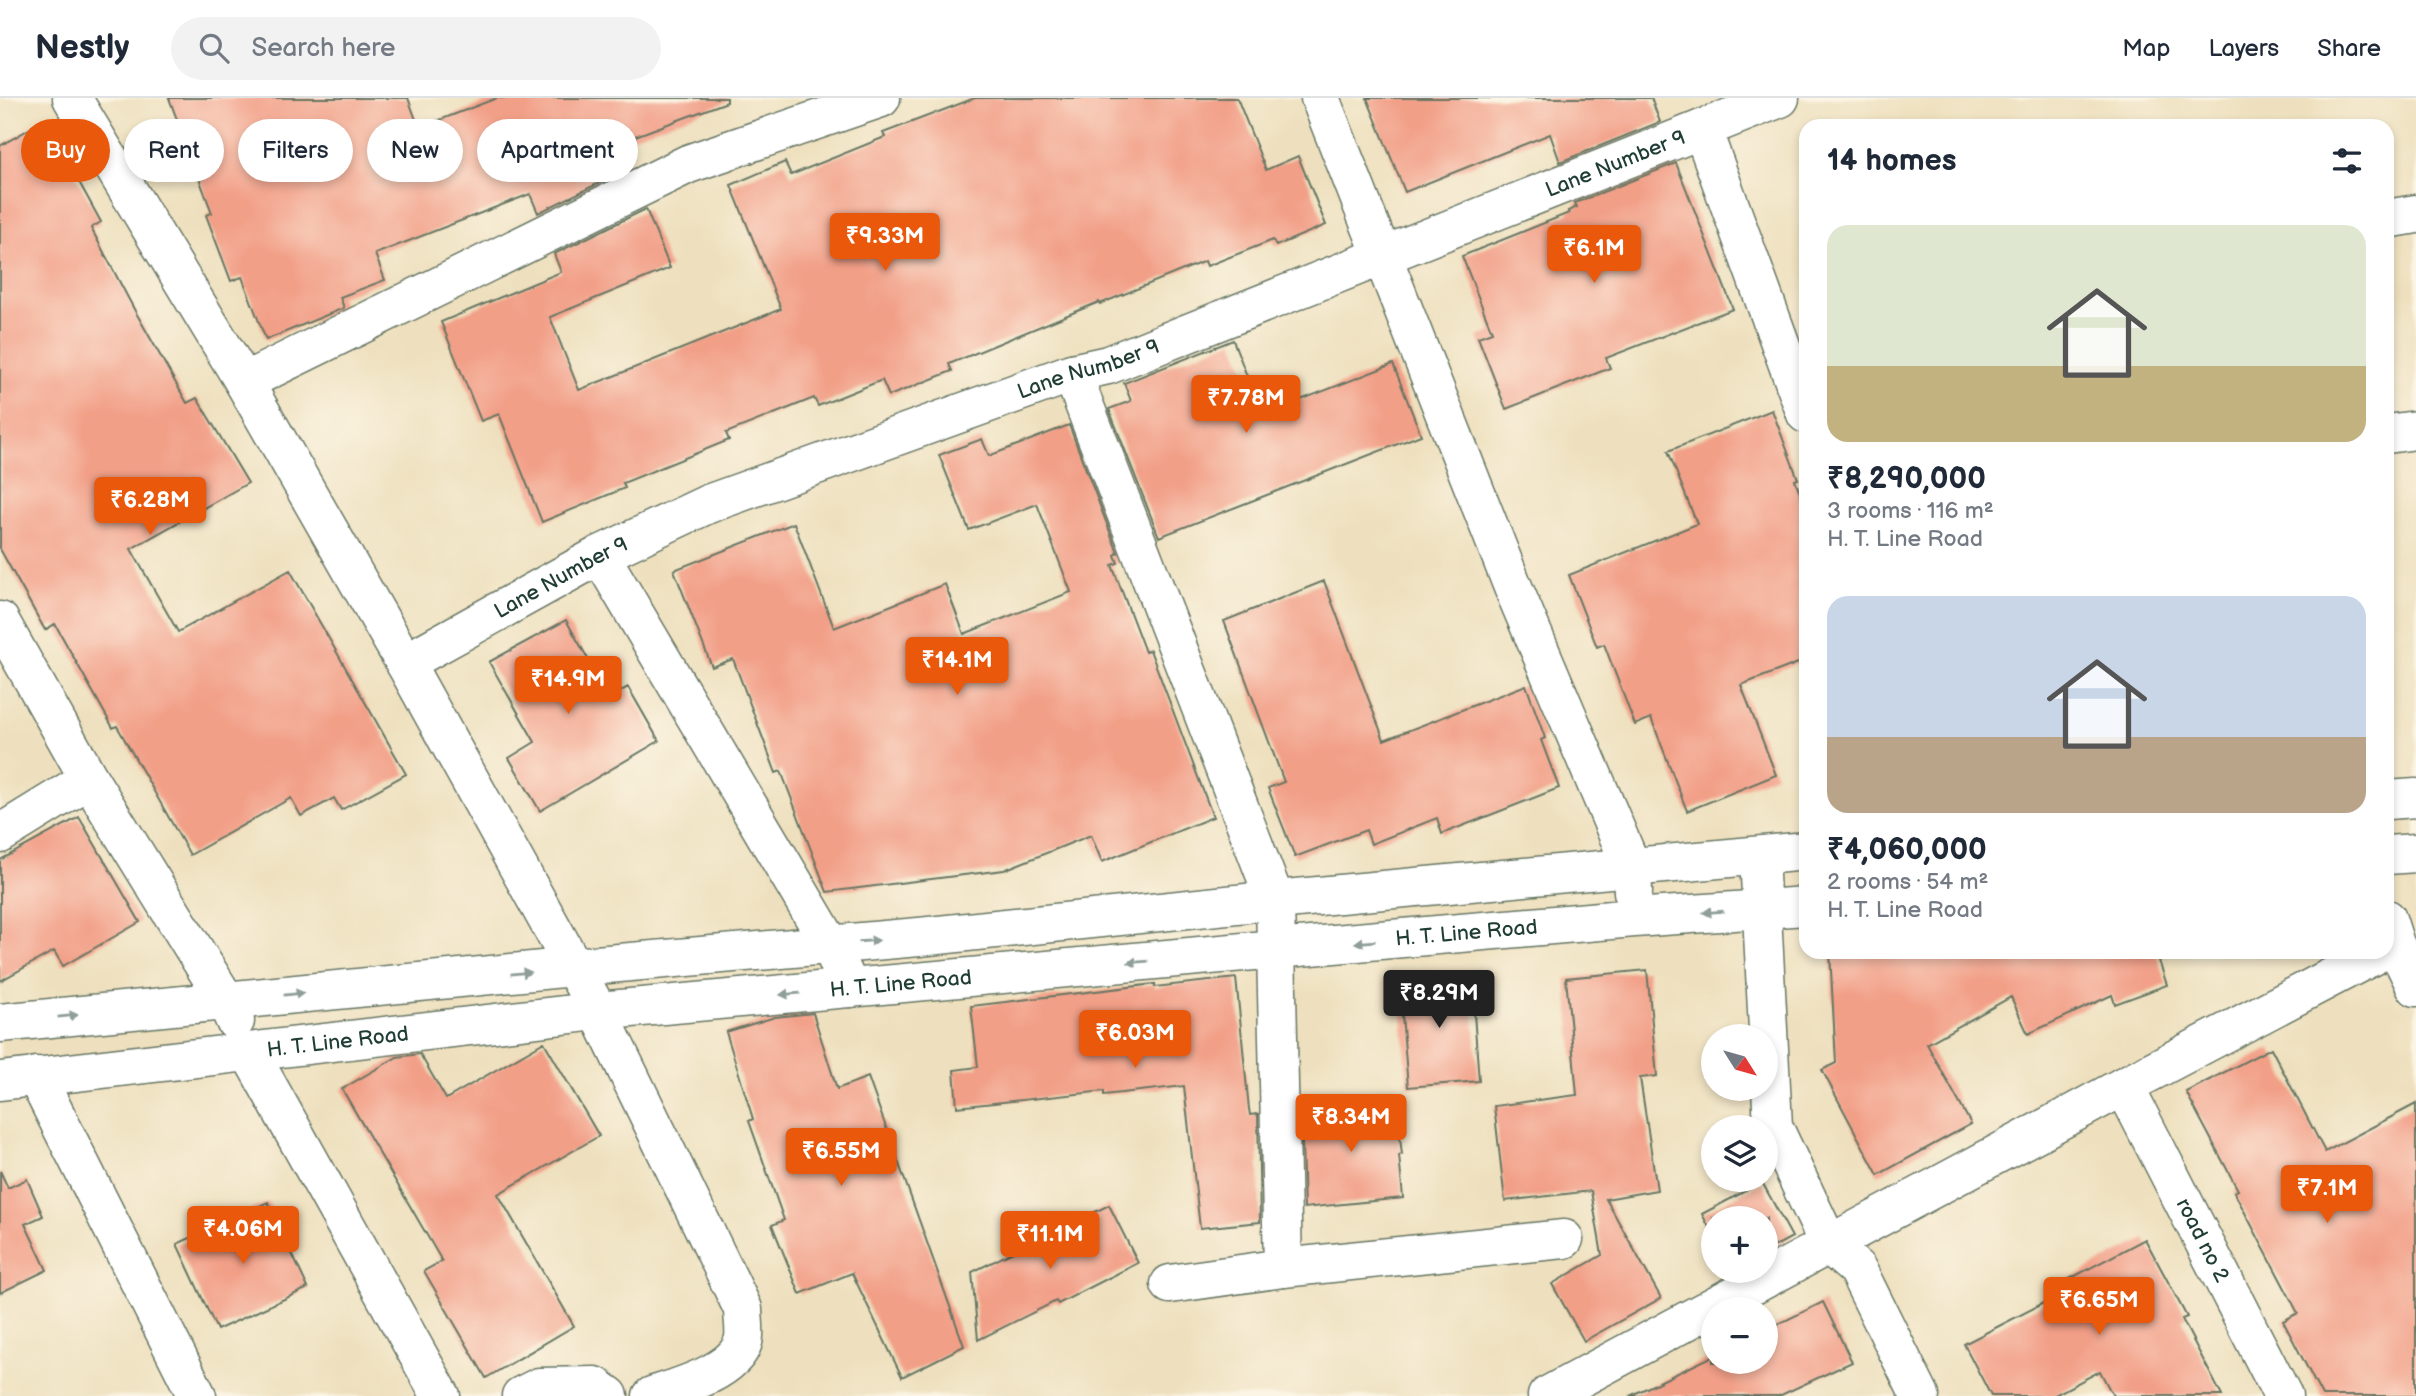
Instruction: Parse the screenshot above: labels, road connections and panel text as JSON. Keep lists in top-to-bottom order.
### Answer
{
  "streets": {
    "street": ["Lane Number 9", "H. T. Line Road", "road no 2"]
  },
  "north": "bottom right",
  "page": {
    "header": "Nestly",
    "search": "Search here",
    "nav": ["Map", "Layers", "Share"],
    "chip": [
      "Buy",
      "Rent",
      "Filters",
      "New",
      "Apartment"
    ],
    "heading": "14 homes",
    "list": [
      {
        "name": "₹8,290,000",
        "note": "3 rooms · 116 m² · H. T. Line Road"
      },
      {
        "name": "₹4,060,000",
        "note": "2 rooms · 54 m² · H. T. Line Road"
      }
    ],
    "price": [
      "₹9.33M",
      "₹6.1M",
      "₹7.78M",
      "₹6.28M",
      "₹14.1M",
      "₹14.9M",
      "₹8.29M",
      "₹6.03M",
      "₹8.34M",
      "₹6.55M",
      "₹7.1M",
      "₹4.06M",
      "₹11.1M",
      "₹6.65M"
    ],
    "map_buttons": ["+", "−"]
  }
}
